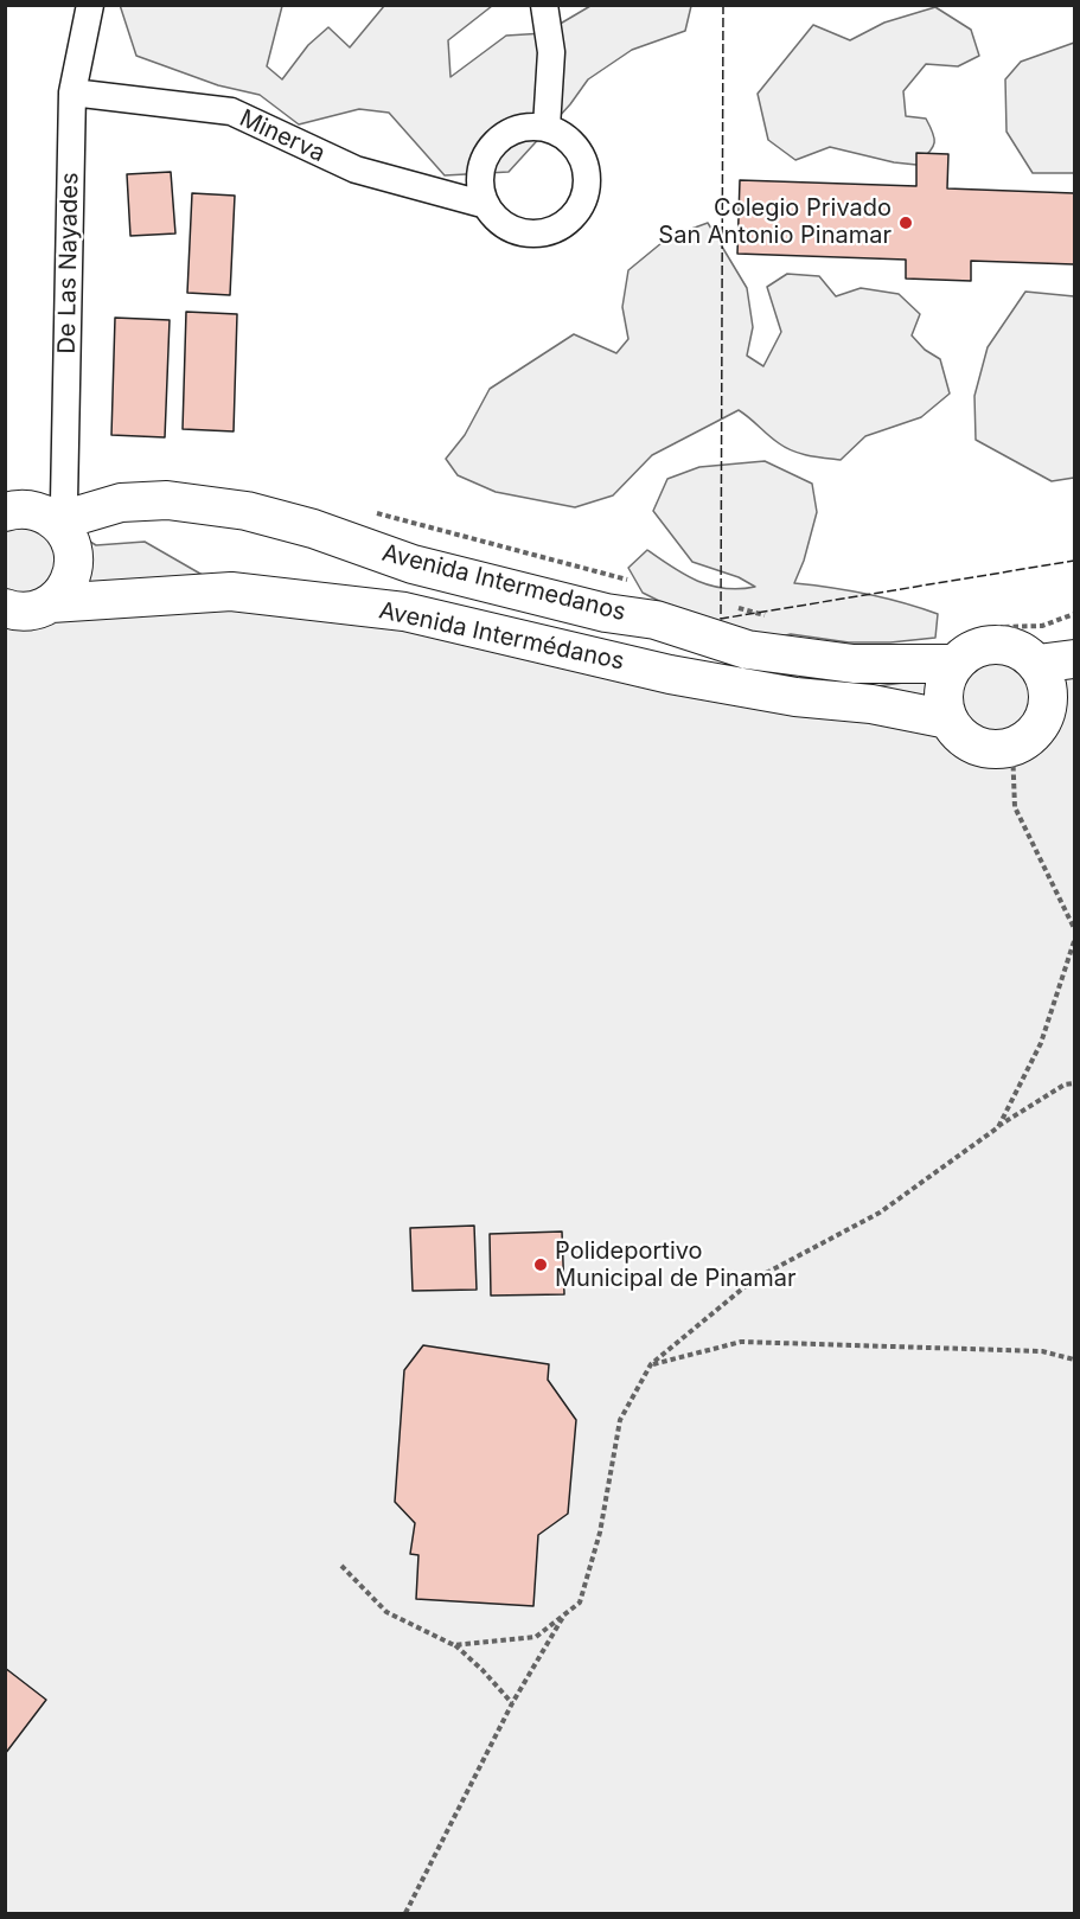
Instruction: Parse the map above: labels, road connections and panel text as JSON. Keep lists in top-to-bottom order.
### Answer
{
  "streets": {
    "main road": ["Avenida Intermedanos", "Avenida Intermédanos"],
    "street": ["Minerva", "De Las Nayades"]
  },
  "crossings": [
    ["Minerva", "De Las Nayades"],
    ["De Las Nayades", "Avenida Intermedanos"],
    ["Avenida Intermedanos", "Avenida Intermédanos"]
  ],
  "places": ["Colegio Privado San Antonio Pinamar", "Polideportivo Municipal de Pinamar"]
}
